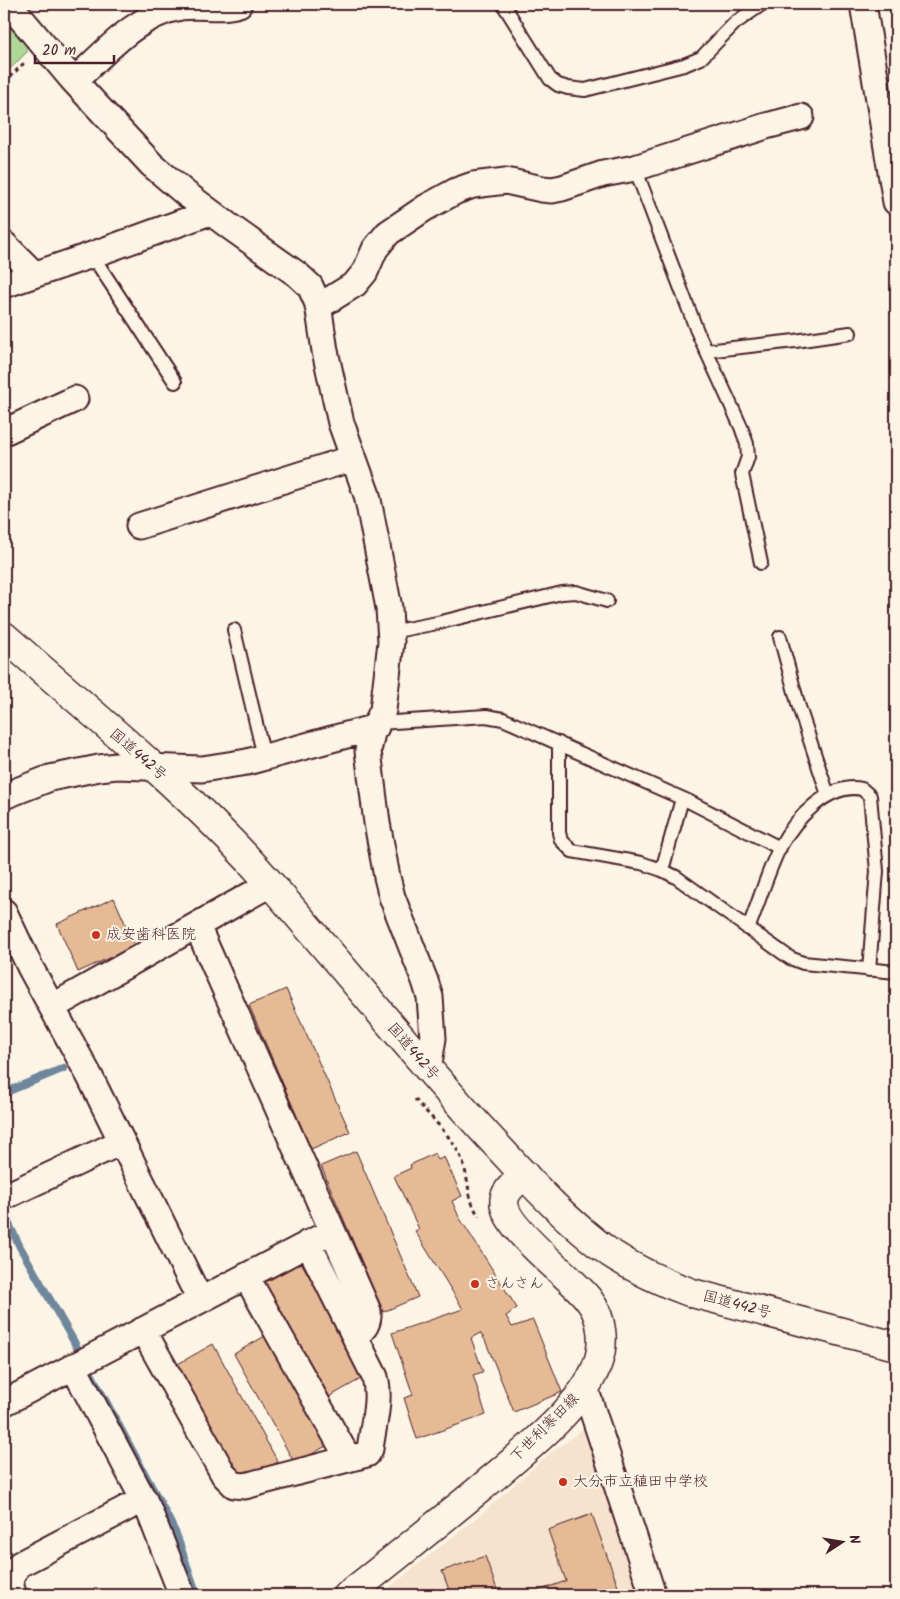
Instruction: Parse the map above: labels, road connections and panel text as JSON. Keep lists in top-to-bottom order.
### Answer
{
  "streets": {
    "main road": ["国道442号", "下世利寒田線"]
  },
  "crossings": [
    ["国道442号", "下世利寒田線"]
  ],
  "places": ["成安歯科医院", "さんさん", "大分市立稙田中学校"],
  "scale_bar": "20 m",
  "north": "right"
}
